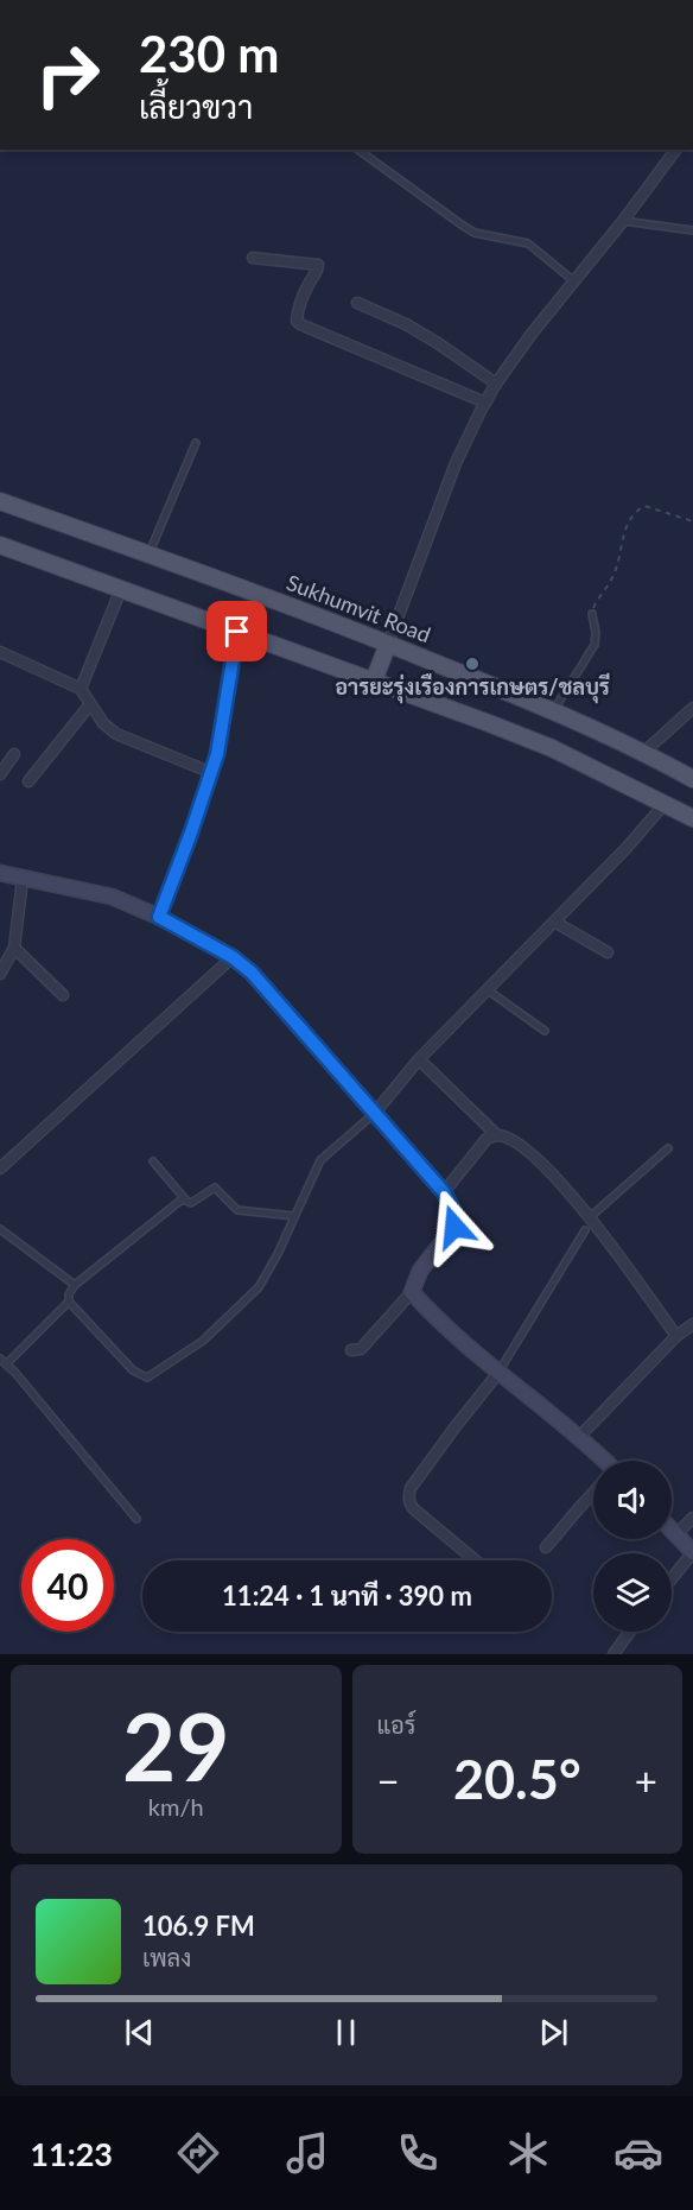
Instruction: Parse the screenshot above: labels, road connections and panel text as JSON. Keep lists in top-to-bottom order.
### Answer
{
  "streets": {
    "main road": ["Sukhumvit Road"]
  },
  "places": ["อารยะรุ่งเรืองการเกษตร/ชลบุรี"],
  "page": {
    "turn": ["230 m", "เลี้ยวขวา"],
    "limit": "40",
    "trip": "11:24 · 1 นาที · 390 m",
    "tile": [
      ["29", "km/h"],
      "แอร์"
    ],
    "heat": ["−", "20.5°", "+"],
    "song": ["106.9 FM", "เพลง"],
    "tabs": "11:23"
  }
}
